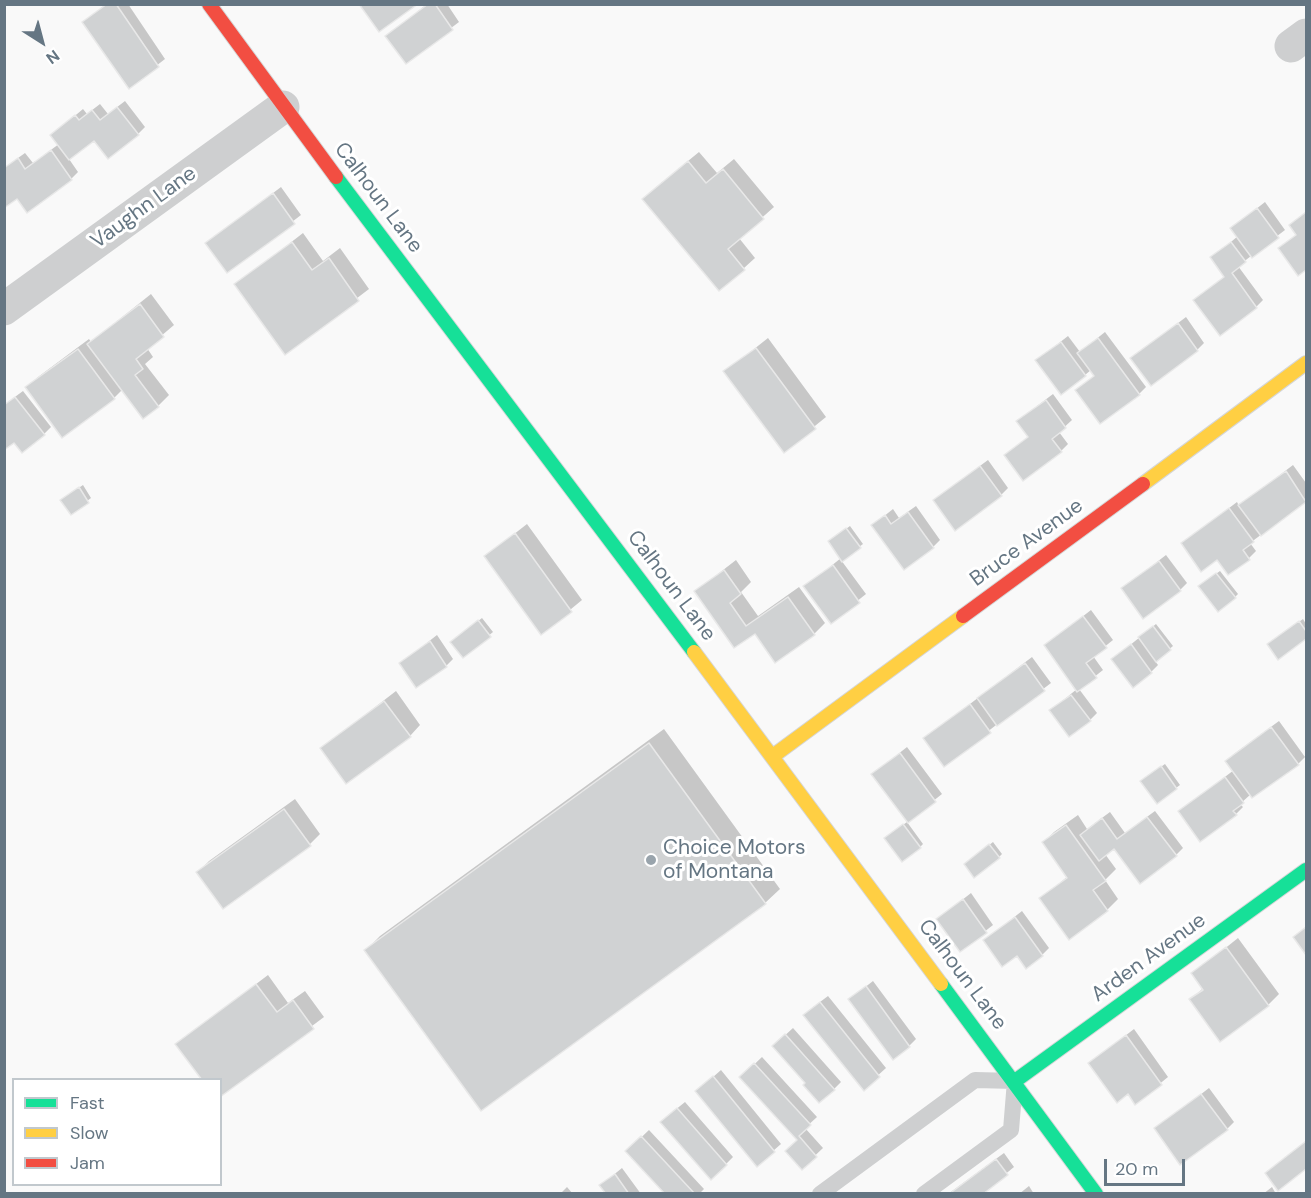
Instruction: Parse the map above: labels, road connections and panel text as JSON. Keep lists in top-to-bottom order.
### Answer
{
  "streets": {
    "street": [
      "Calhoun Lane",
      "Vaughn Lane",
      "Bruce Avenue",
      "Arden Avenue"
    ]
  },
  "crossings": [
    ["Calhoun Lane", "Vaughn Lane"],
    ["Calhoun Lane", "Bruce Avenue"],
    ["Calhoun Lane", "Arden Avenue"]
  ],
  "places": ["Choice Motors of Montana"],
  "legend": ["Fast", "Slow", "Jam"],
  "scale_bar": "20 m",
  "north": "bottom right"
}
